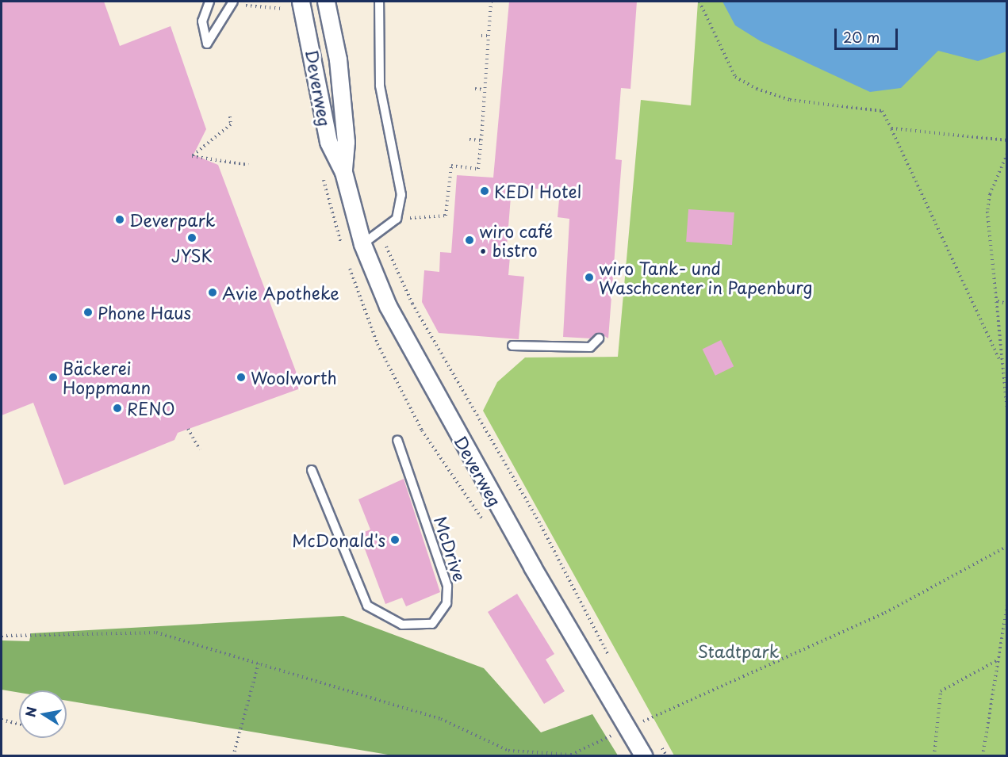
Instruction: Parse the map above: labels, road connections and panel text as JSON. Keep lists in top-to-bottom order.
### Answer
{
  "streets": {
    "street": ["Deverweg"],
    "lane": ["McDrive"]
  },
  "parks": ["Stadtpark"],
  "places": [
    "KEDI Hotel",
    "Deverpark",
    "JYSK",
    "wiro café • bistro",
    "wiro Tank- und Waschcenter in Papenburg",
    "Avie Apotheke",
    "Phone Haus",
    "Bäckerei Hoppmann",
    "Woolworth",
    "RENO",
    "McDonald's"
  ],
  "scale_bar": "20 m",
  "north": "left"
}
